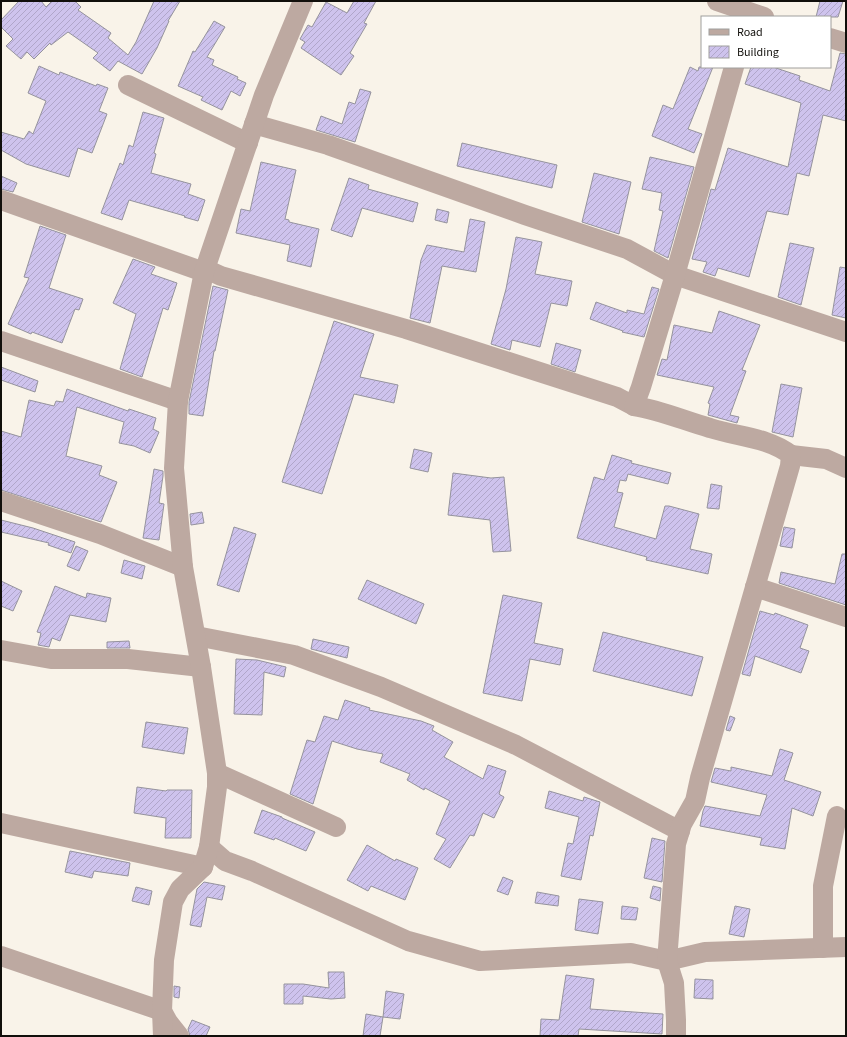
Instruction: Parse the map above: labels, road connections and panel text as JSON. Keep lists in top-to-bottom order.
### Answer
{
  "legend": ["Road", "Building"]
}
